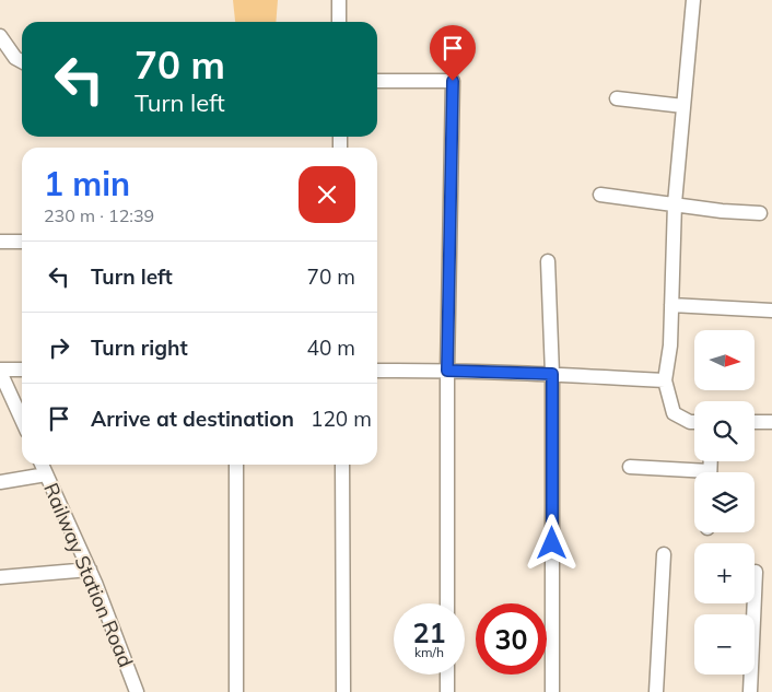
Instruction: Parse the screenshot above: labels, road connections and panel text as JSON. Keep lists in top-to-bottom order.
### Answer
{
  "streets": {
    "street": ["Railway Station Road"]
  },
  "north": "right",
  "page": {
    "turn": ["70 m", "Turn left"],
    "heading": ["1 min", "230 m · 12:39"],
    "list": [
      {
        "name": "Turn left",
        "value": "70 m"
      },
      {
        "name": "Turn right",
        "value": "40 m"
      },
      {
        "name": "Arrive at destination",
        "value": "120 m"
      }
    ],
    "map_buttons": ["+", "−"],
    "speed": "21 km/h",
    "limit": "30"
  }
}
